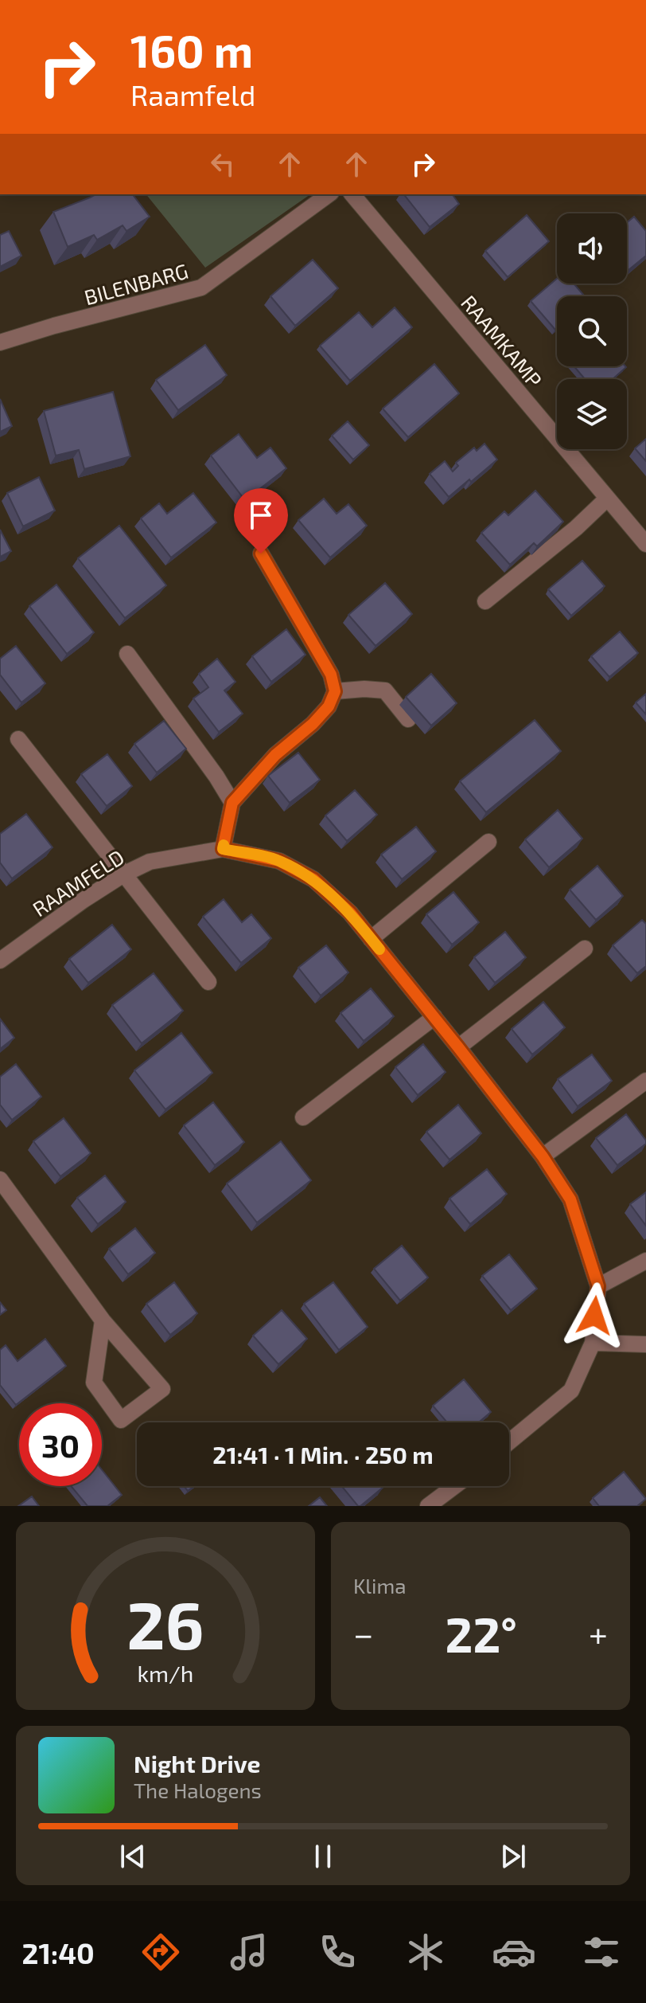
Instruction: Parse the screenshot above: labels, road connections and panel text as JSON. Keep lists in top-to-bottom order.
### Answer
{
  "streets": {
    "street": ["BILENBARG", "RAAMKAMP", "RAAMFELD"]
  },
  "page": {
    "turn": ["160 m", "Raamfeld"],
    "limit": "30",
    "trip": "21:41 · 1 Min. · 250 m",
    "tile": "Klima",
    "heat": ["−", "22°", "+"],
    "song": ["Night Drive", "The Halogens"],
    "tabs": "21:40",
    "gauge": ["26", "km/h"]
  }
}
